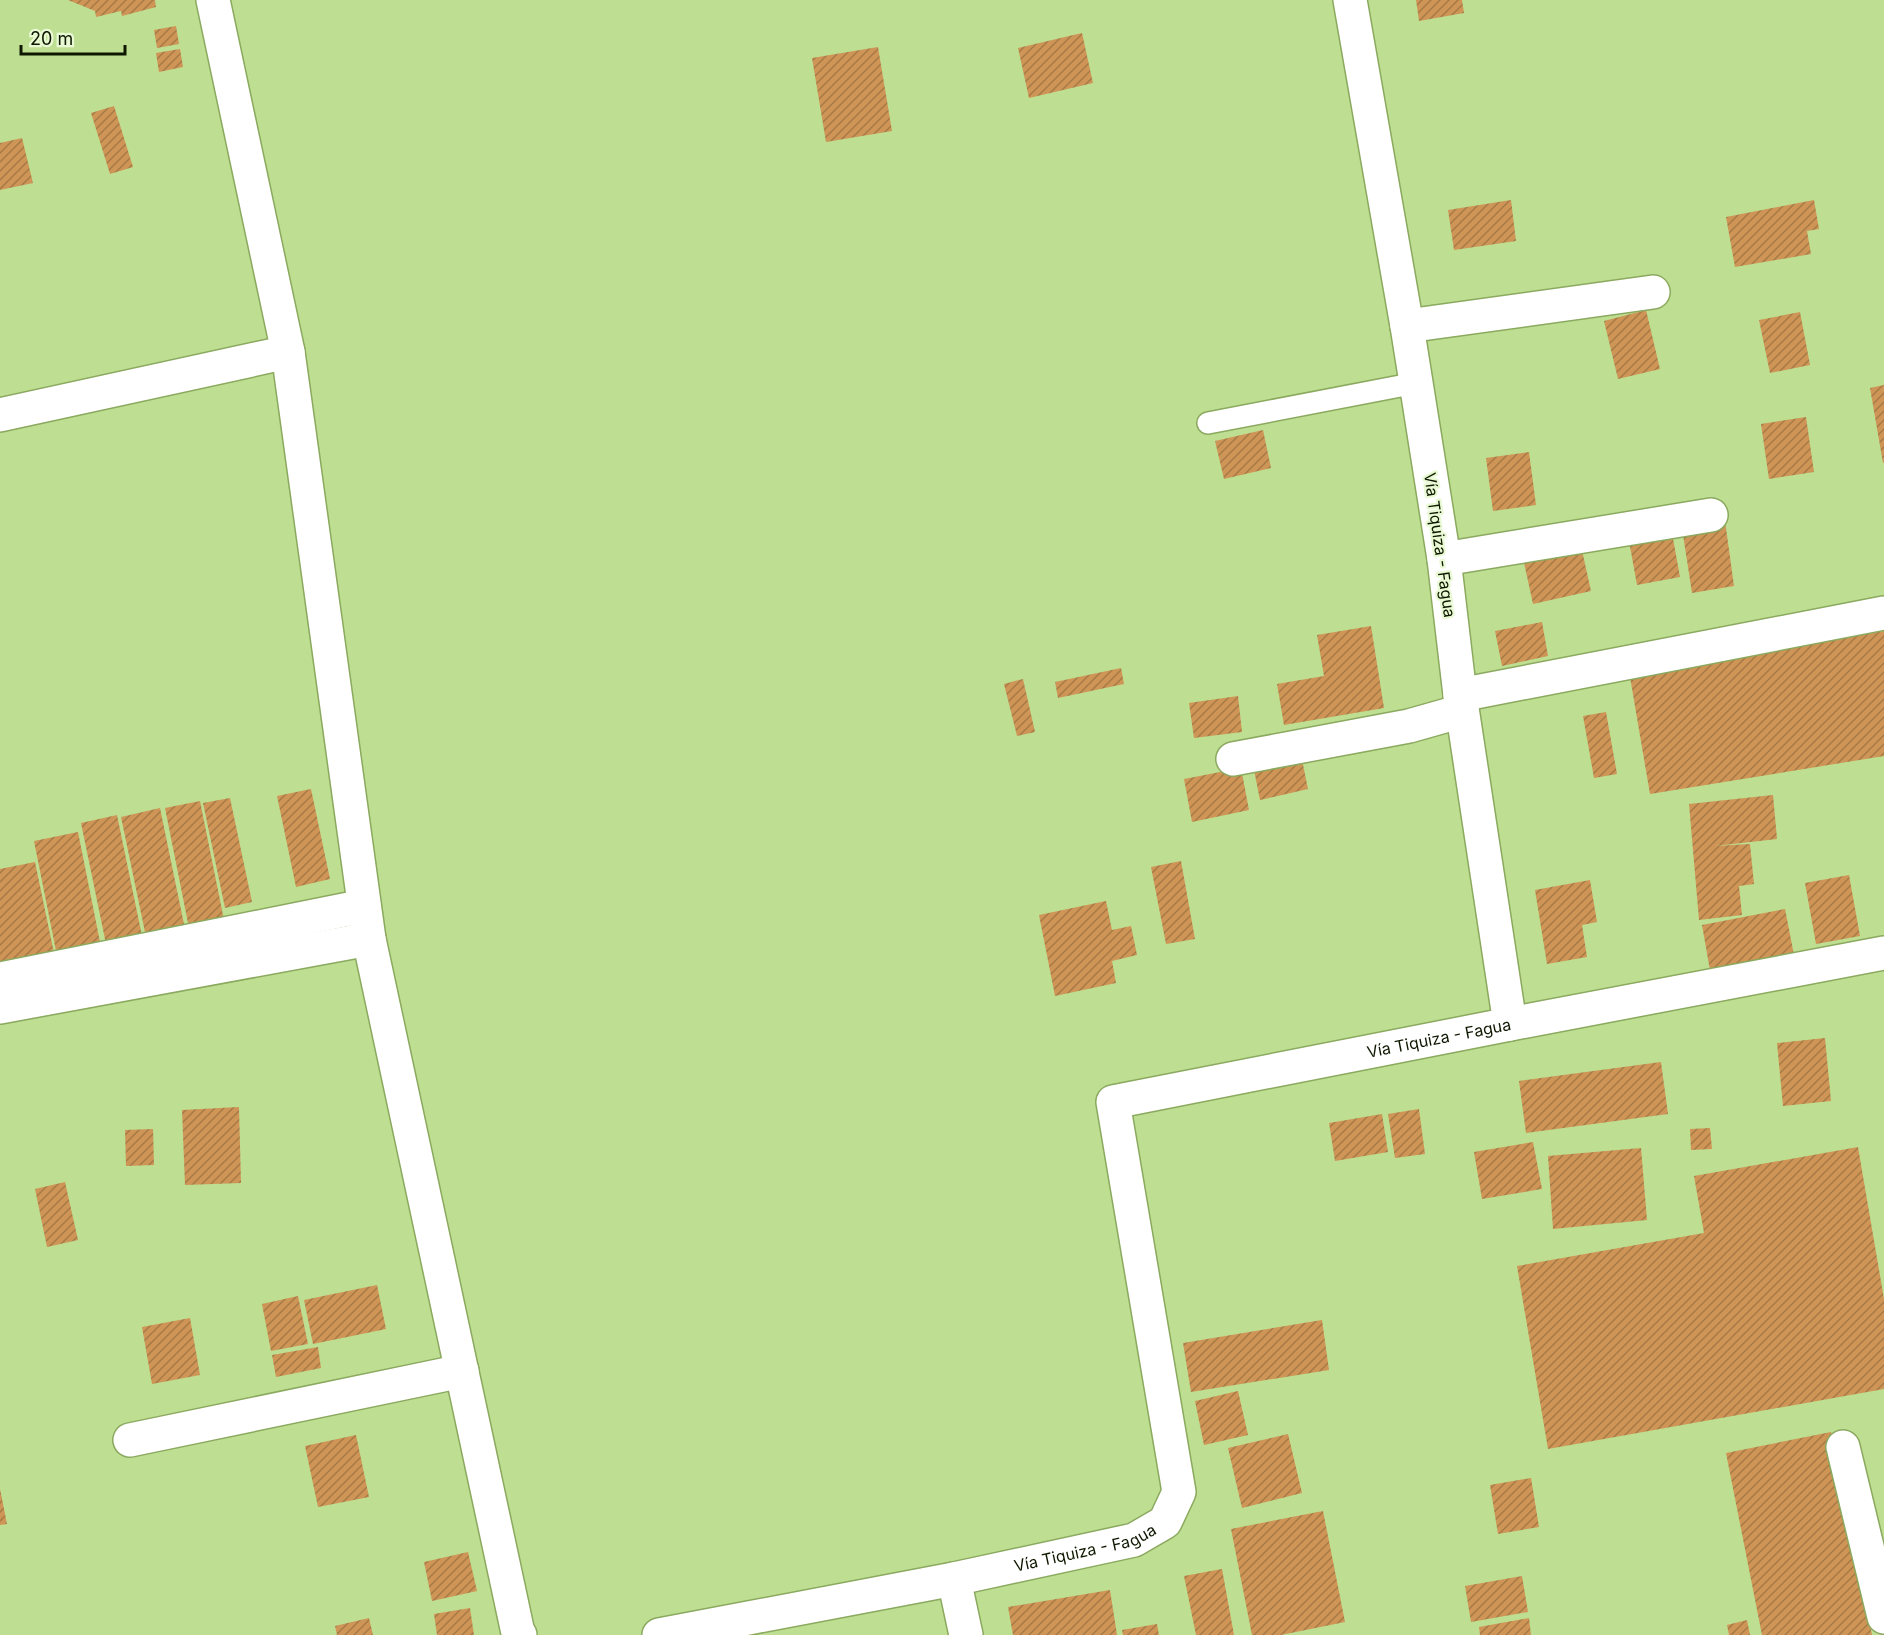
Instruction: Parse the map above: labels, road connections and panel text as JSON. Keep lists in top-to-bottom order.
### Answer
{
  "streets": {
    "street": ["Vía Tiquiza - Fagua"]
  },
  "scale_bar": "20 m"
}
